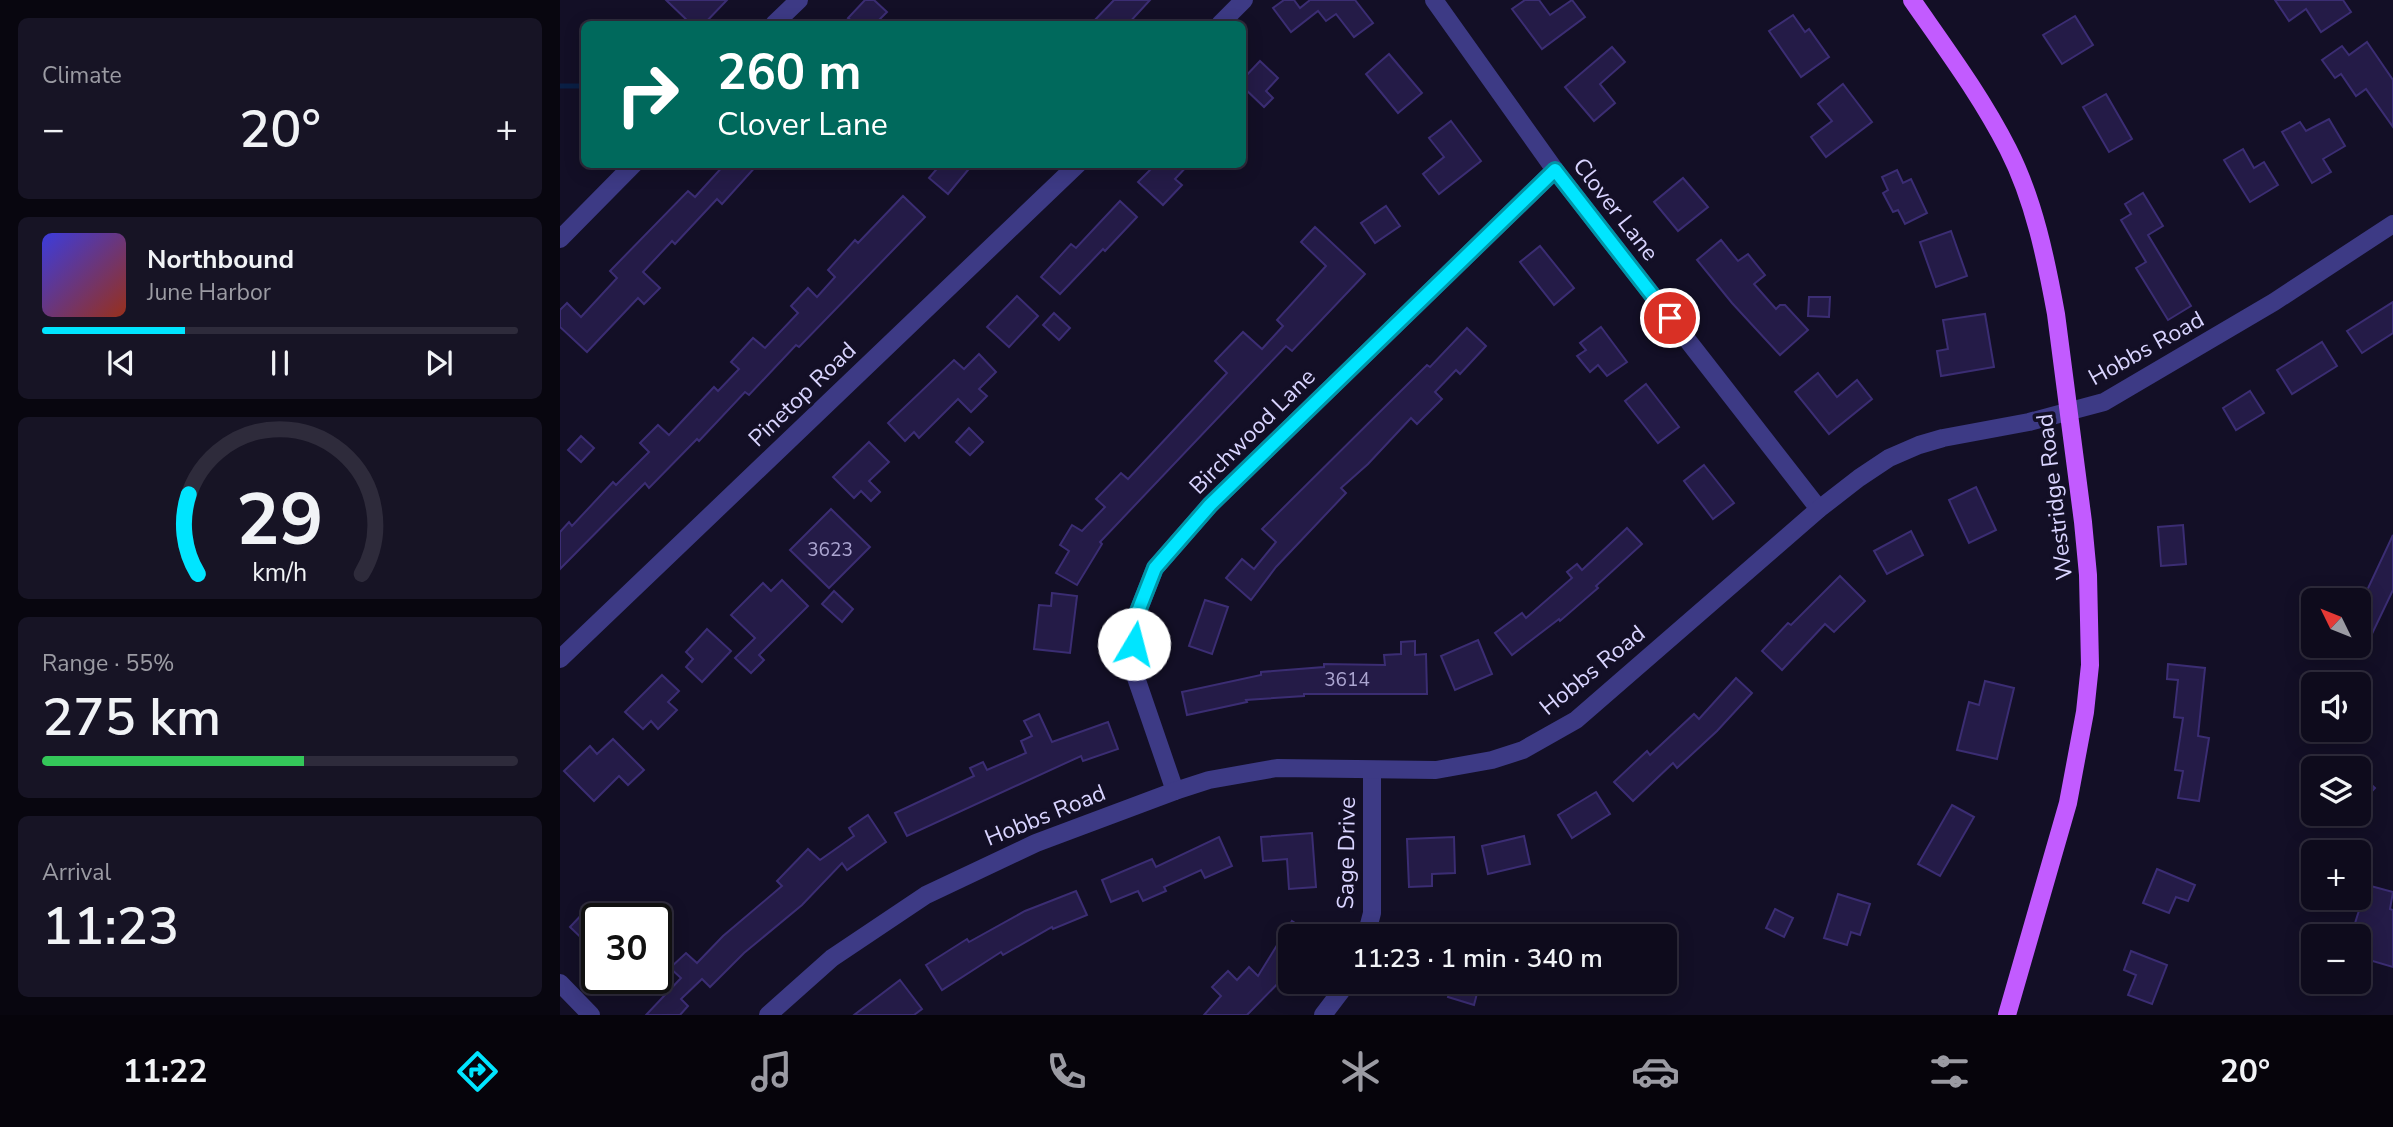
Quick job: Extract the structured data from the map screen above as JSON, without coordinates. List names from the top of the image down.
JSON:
{
  "streets": {
    "main road": ["Westridge Road"],
    "street": [
      "Clover Lane",
      "Hobbs Road",
      "Pinetop Road",
      "Birchwood Lane",
      "Sage Drive"
    ]
  },
  "crossings": [
    ["Clover Lane", "Hobbs Road"],
    ["Clover Lane", "Birchwood Lane"],
    ["Hobbs Road", "Birchwood Lane"],
    ["Hobbs Road", "Westridge Road"],
    ["Hobbs Road", "Sage Drive"]
  ],
  "house_numbers": ["3623", "3614"],
  "north": "top left",
  "page": {
    "tile": [
      "Climate",
      ["Range · 55%", "275 km"],
      ["Arrival", "11:23"]
    ],
    "turn": ["260 m", "Clover Lane"],
    "heat": ["−", "20°", "+"],
    "song": ["Northbound", "June Harbor"],
    "map_buttons": ["+", "−"],
    "limit": "30",
    "trip": "11:23 · 1 min · 340 m",
    "tabs": ["11:22", "20°"],
    "gauge": ["29", "km/h"]
  }
}
